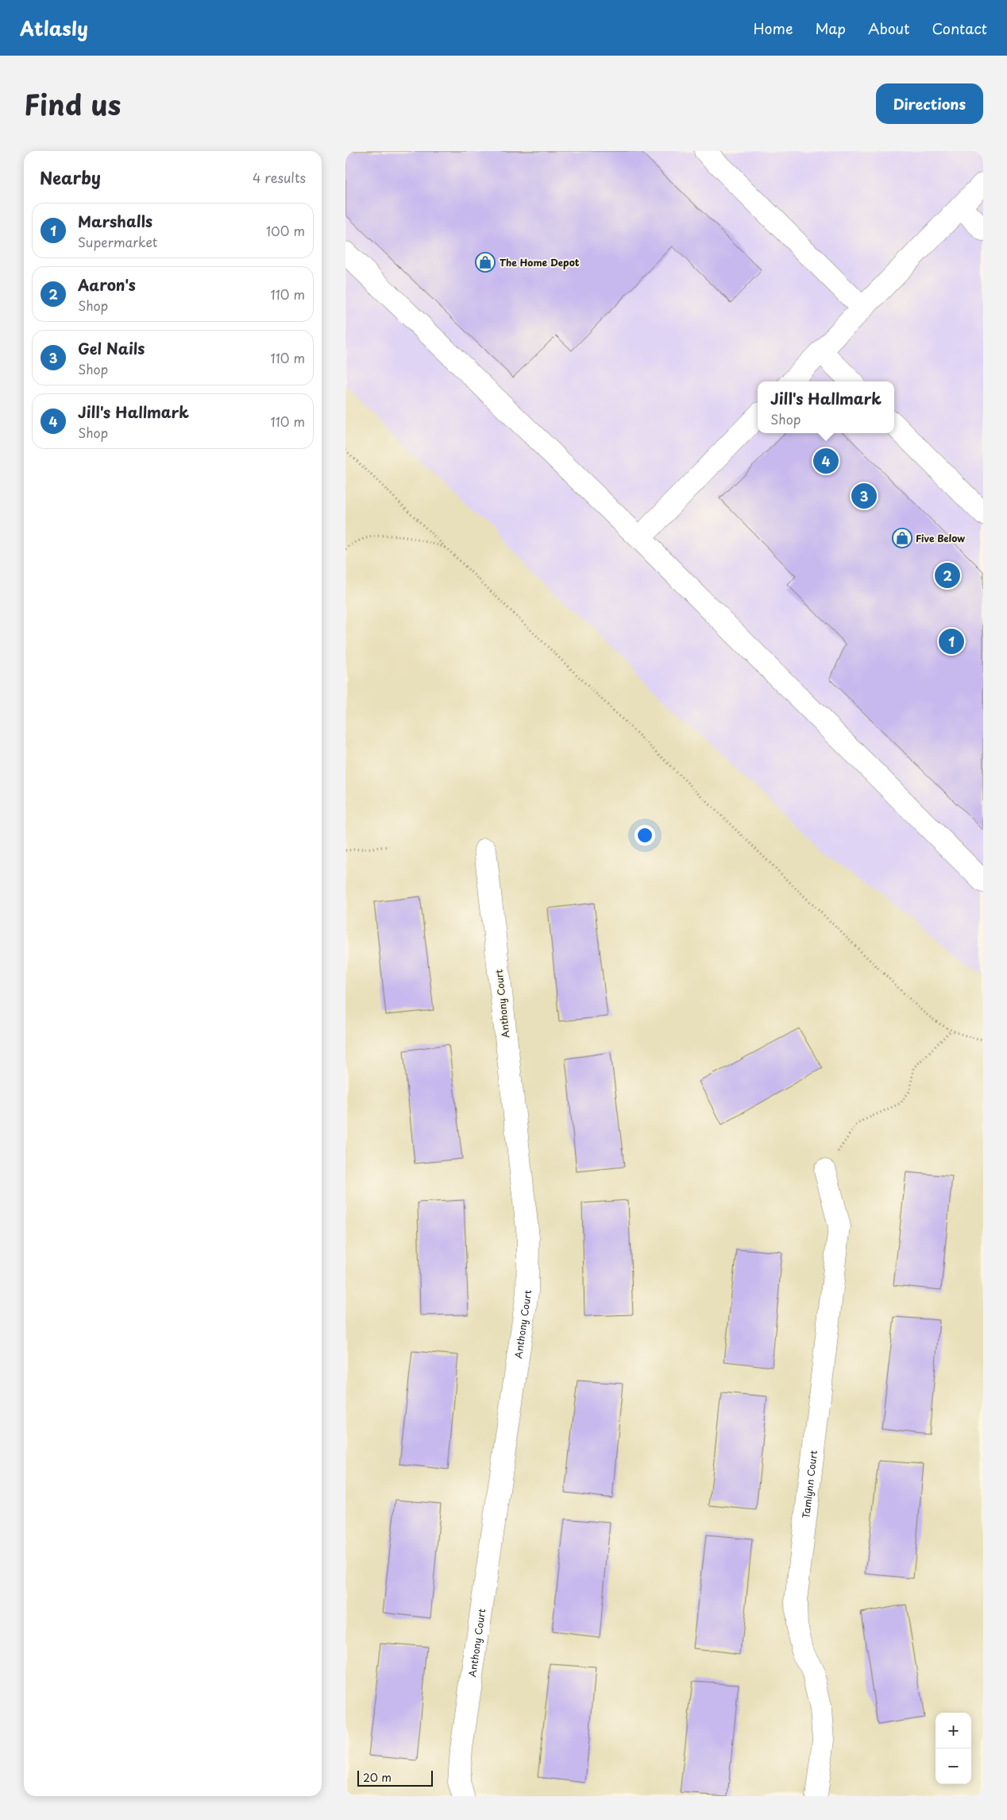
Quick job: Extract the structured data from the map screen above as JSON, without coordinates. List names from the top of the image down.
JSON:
{
  "streets": {
    "street": ["Anthony Court", "Tamlynn Court"]
  },
  "places": {
    "shop": ["The Home Depot", "Five Below"]
  },
  "scale_bar": "20 m",
  "page": {
    "header": "Atlasly",
    "nav": [
      "Home",
      "Map",
      "About",
      "Contact"
    ],
    "title": "Find us",
    "buttons": "Directions",
    "heading": ["Nearby", "4 results"],
    "list": [
      {
        "mark": "1",
        "name": "Marshalls",
        "note": "Supermarket",
        "value": "100 m"
      },
      {
        "mark": "2",
        "name": "Aaron's",
        "note": "Shop",
        "value": "110 m"
      },
      {
        "mark": "3",
        "name": "Gel Nails",
        "note": "Shop",
        "value": "110 m"
      },
      {
        "mark": "4",
        "name": "Jill's Hallmark",
        "note": "Shop",
        "value": "110 m"
      }
    ],
    "popup": ["Jill's Hallmark", "Shop"],
    "pins": [
      "4",
      "3",
      "2",
      "1"
    ],
    "map_buttons": ["+", "−"],
    "scale": "20 m"
  }
}
